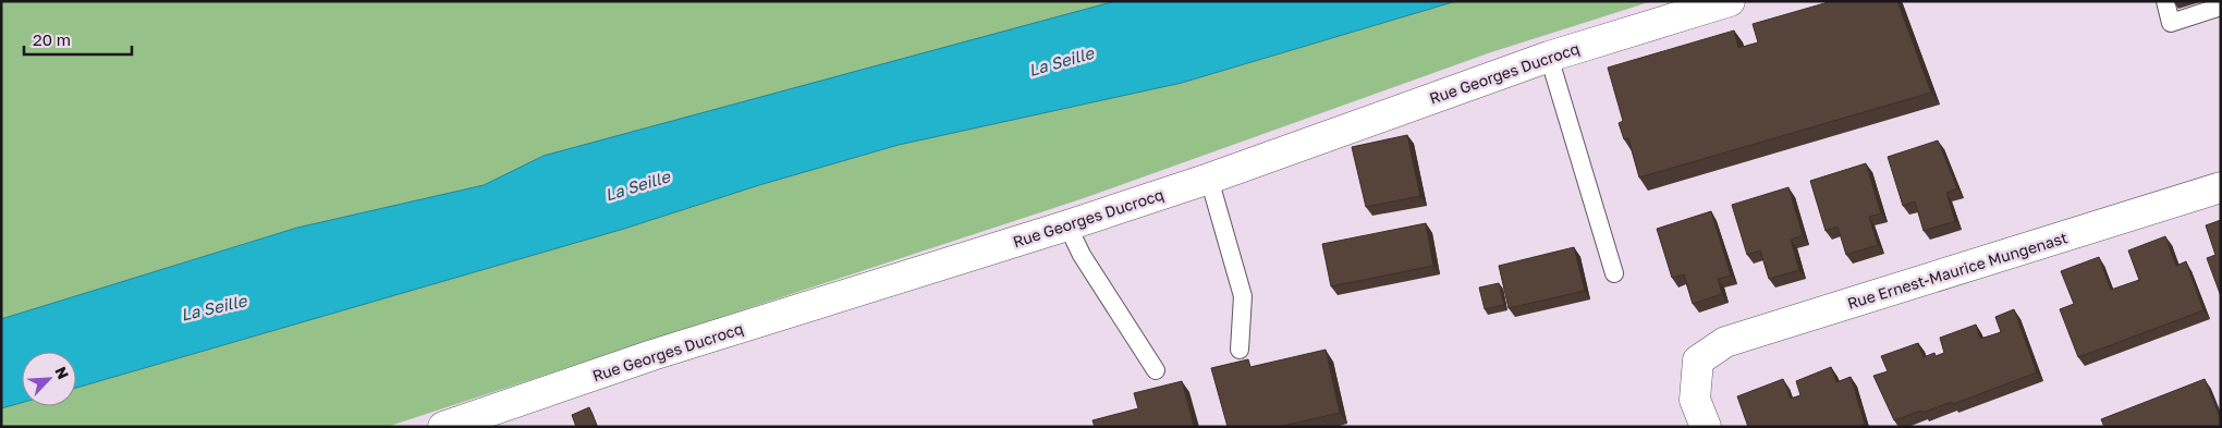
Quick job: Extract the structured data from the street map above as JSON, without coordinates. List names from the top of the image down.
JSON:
{
  "streets": {
    "street": ["Rue Georges Ducrocq", "Rue Ernest-Maurice Mungenast"]
  },
  "water": ["La Seille"],
  "scale_bar": "20 m",
  "north": "top right"
}
